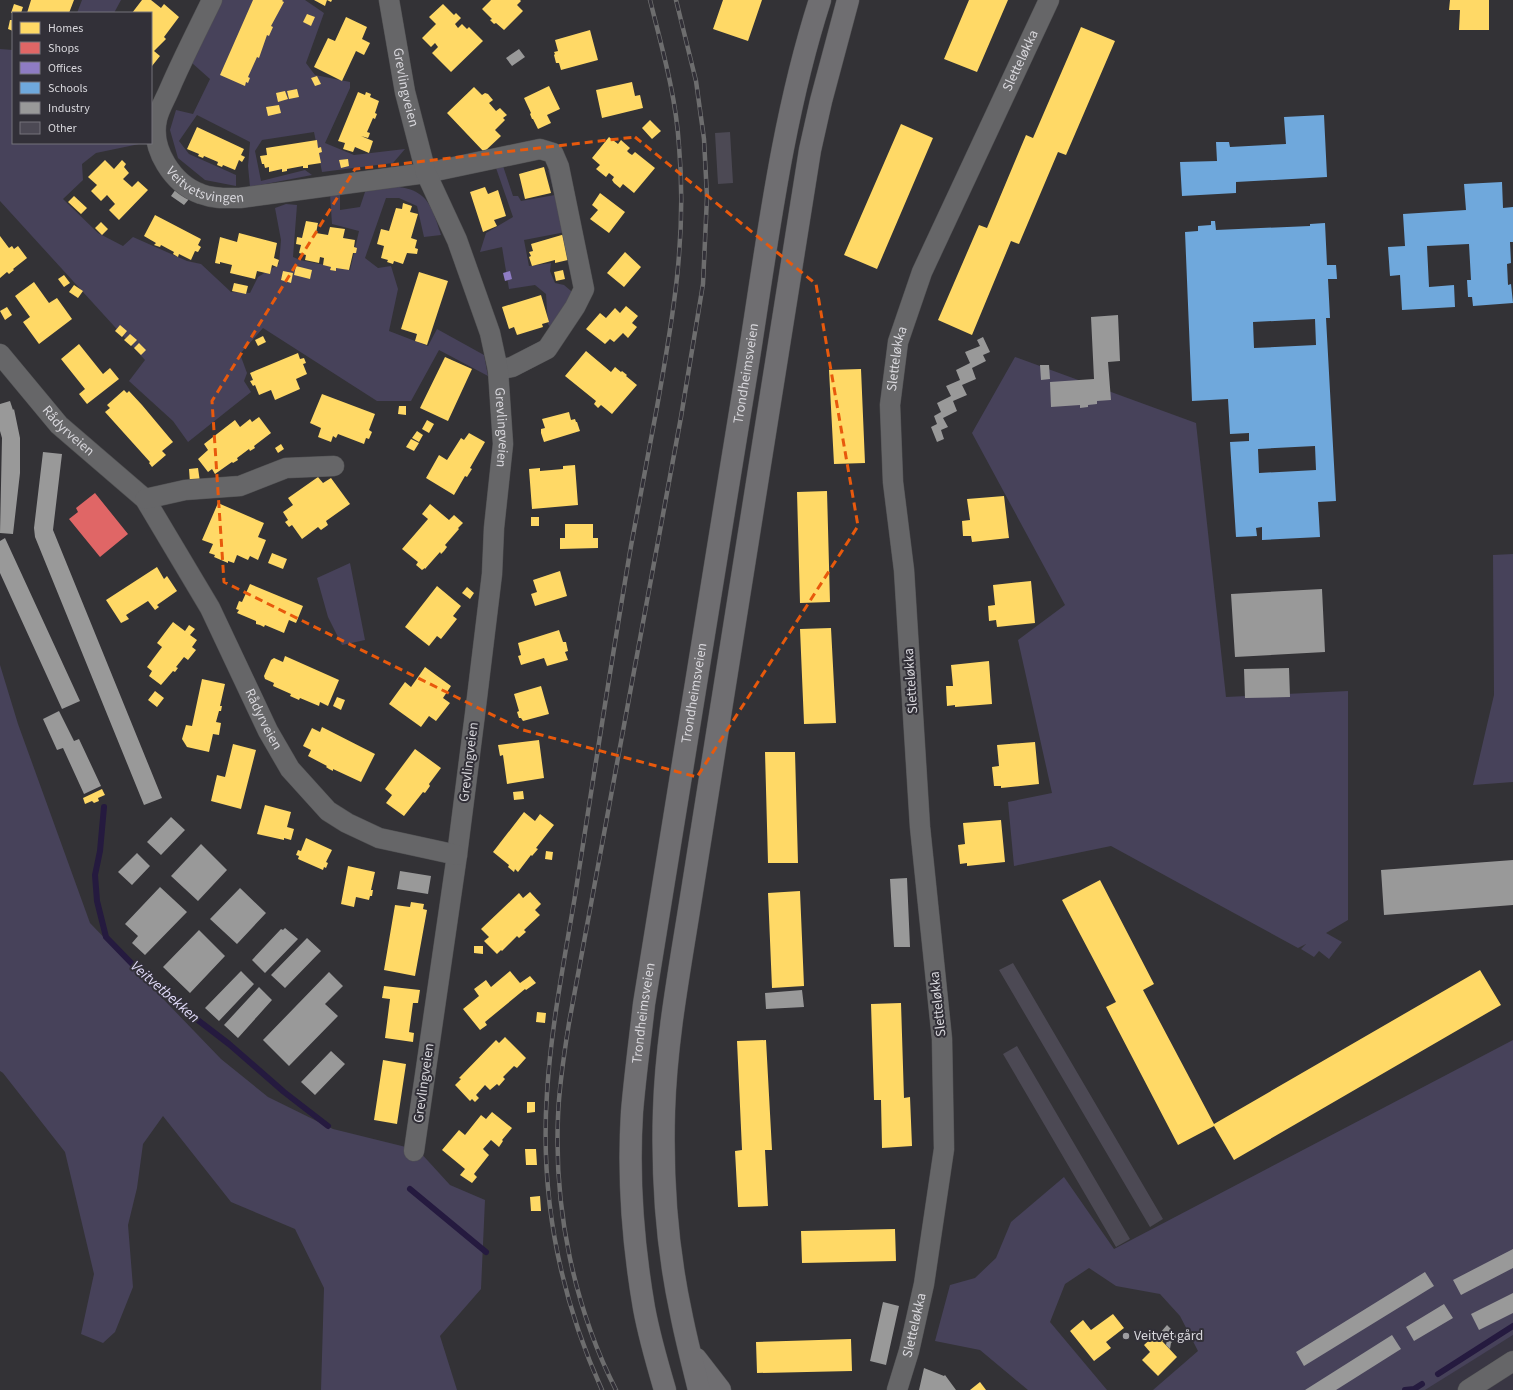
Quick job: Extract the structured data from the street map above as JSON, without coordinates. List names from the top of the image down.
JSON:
{
  "streets": {
    "highway": ["Trondheimsveien"],
    "street": [
      "Sletteløkka",
      "Grevlingveien",
      "Veitvetsvingen",
      "Rådyrveien"
    ]
  },
  "crossings": [
    ["Grevlingveien", "Veitvetsvingen"],
    ["Grevlingveien", "Rådyrveien"]
  ],
  "water": ["Veitvetbekken"],
  "places": ["Veitvet gård"],
  "legend": [
    "Homes",
    "Shops",
    "Offices",
    "Schools",
    "Industry",
    "Other"
  ]
}
